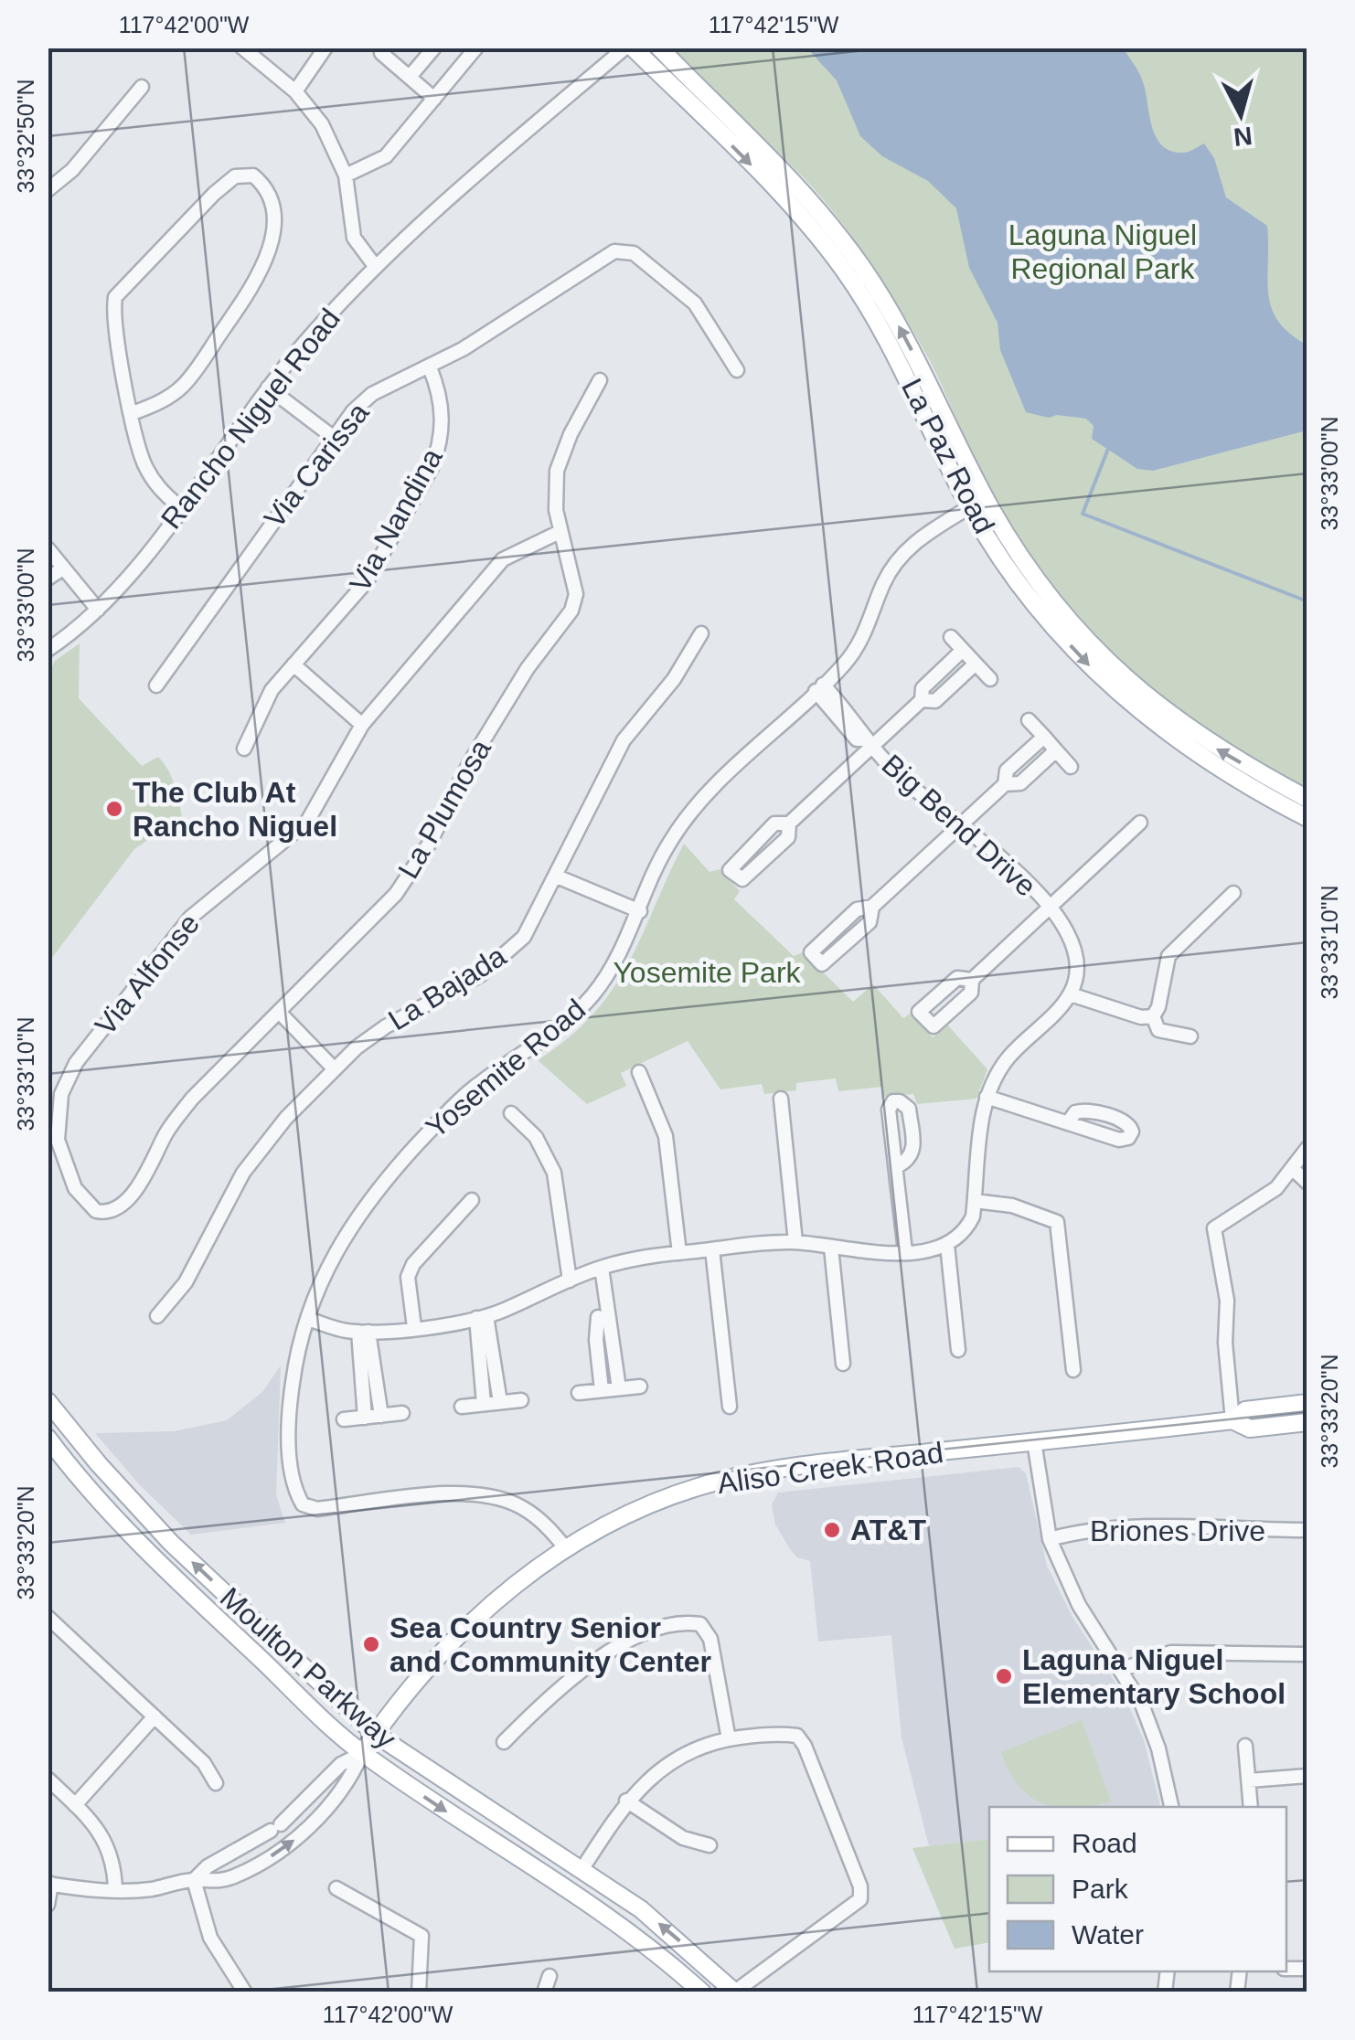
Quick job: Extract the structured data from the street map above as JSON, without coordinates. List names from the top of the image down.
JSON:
{
  "streets": {
    "main road": ["La Paz Road", "Aliso Creek Road", "Moulton Parkway"],
    "street": [
      "Rancho Niguel Road",
      "Via Carissa",
      "Via Nandina",
      "La Plumosa",
      "Big Bend Drive",
      "Via Alfonse",
      "La Bajada",
      "Yosemite Road",
      "Briones Drive"
    ]
  },
  "crossings": [
    ["La Paz Road", "Yosemite Road"],
    ["Via Carissa", "Via Nandina"],
    ["La Plumosa", "Via Alfonse"],
    ["Big Bend Drive", "Yosemite Road"],
    ["Yosemite Road", "Aliso Creek Road"],
    ["Aliso Creek Road", "Moulton Parkway"]
  ],
  "parks": ["Laguna Niguel Regional Park", "Yosemite Park"],
  "places": [
    "The Club At Rancho Niguel",
    "AT&T",
    "Sea Country Senior and Community Center",
    "Laguna Niguel Elementary School"
  ],
  "legend": ["Road", "Park", "Water"],
  "north": "bottom",
  "coordinates": [
    "117°42'00\"W",
    "117°42'15\"W",
    "33°32'50\"N",
    "33°33'00\"N",
    "33°33'10\"N",
    "33°33'20\"N"
  ]
}
